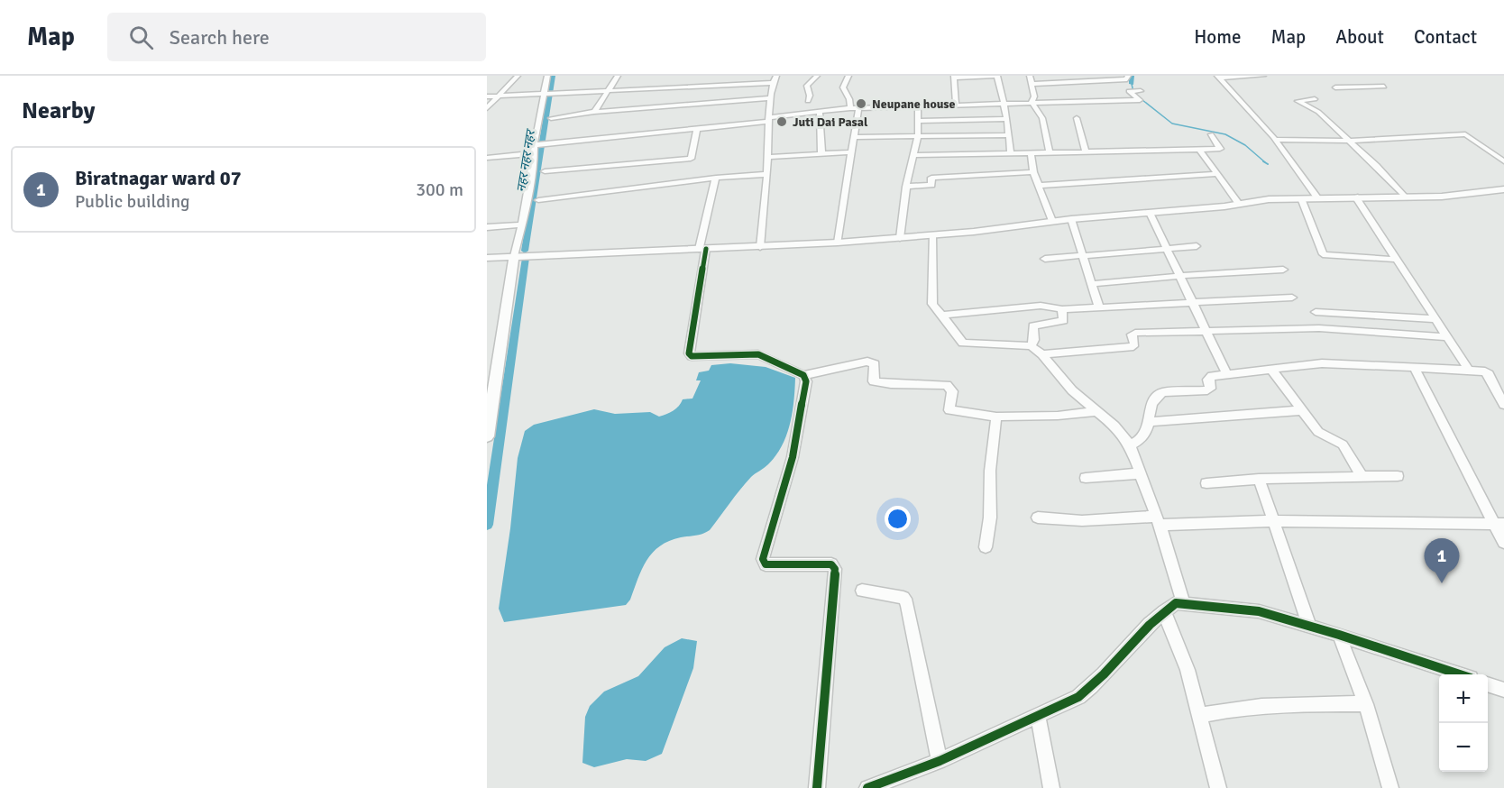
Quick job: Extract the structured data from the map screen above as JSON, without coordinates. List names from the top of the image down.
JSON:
{
  "water": ["नहर नहर नहर"],
  "places": ["Neupane house", "Juti Dai Pasal"],
  "page": {
    "header": "Map",
    "search": "Search here",
    "nav": [
      "Home",
      "Map",
      "About",
      "Contact"
    ],
    "heading": "Nearby",
    "list": [
      {
        "mark": "1",
        "name": "Biratnagar ward 07",
        "note": "Public building",
        "value": "300 m"
      }
    ],
    "pins": "1",
    "map_buttons": ["+", "−"]
  }
}
